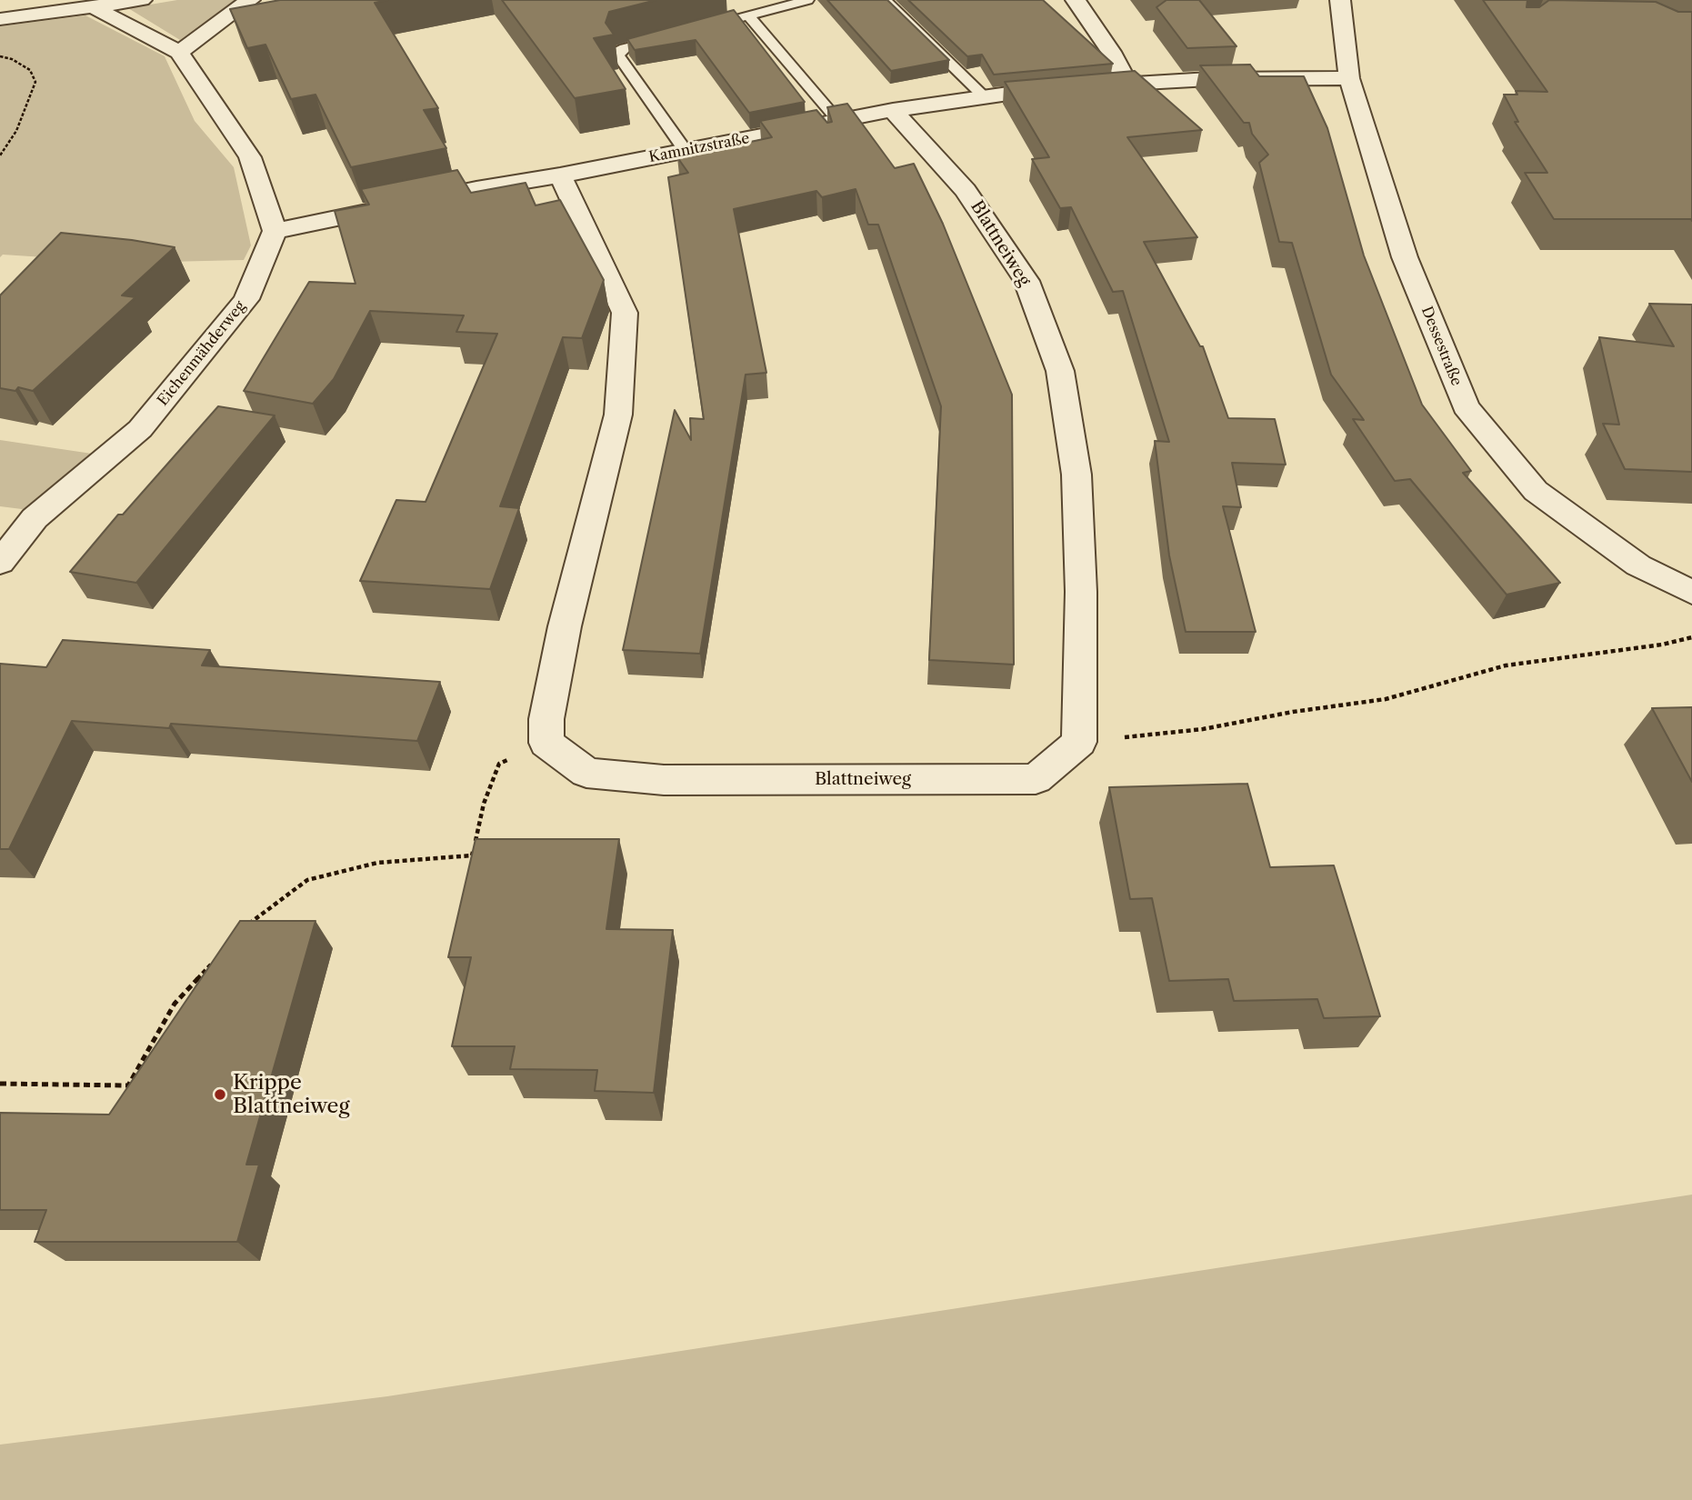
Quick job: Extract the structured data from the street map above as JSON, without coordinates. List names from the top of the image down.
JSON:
{
  "streets": {
    "street": [
      "Kamnitzstraße",
      "Blattneiweg",
      "Dessestraße",
      "Eichenmähderweg"
    ]
  },
  "crossings": [
    ["Kamnitzstraße", "Blattneiweg"],
    ["Kamnitzstraße", "Dessestraße"],
    ["Kamnitzstraße", "Eichenmähderweg"]
  ],
  "places": ["Krippe Blattneiweg"]
}
